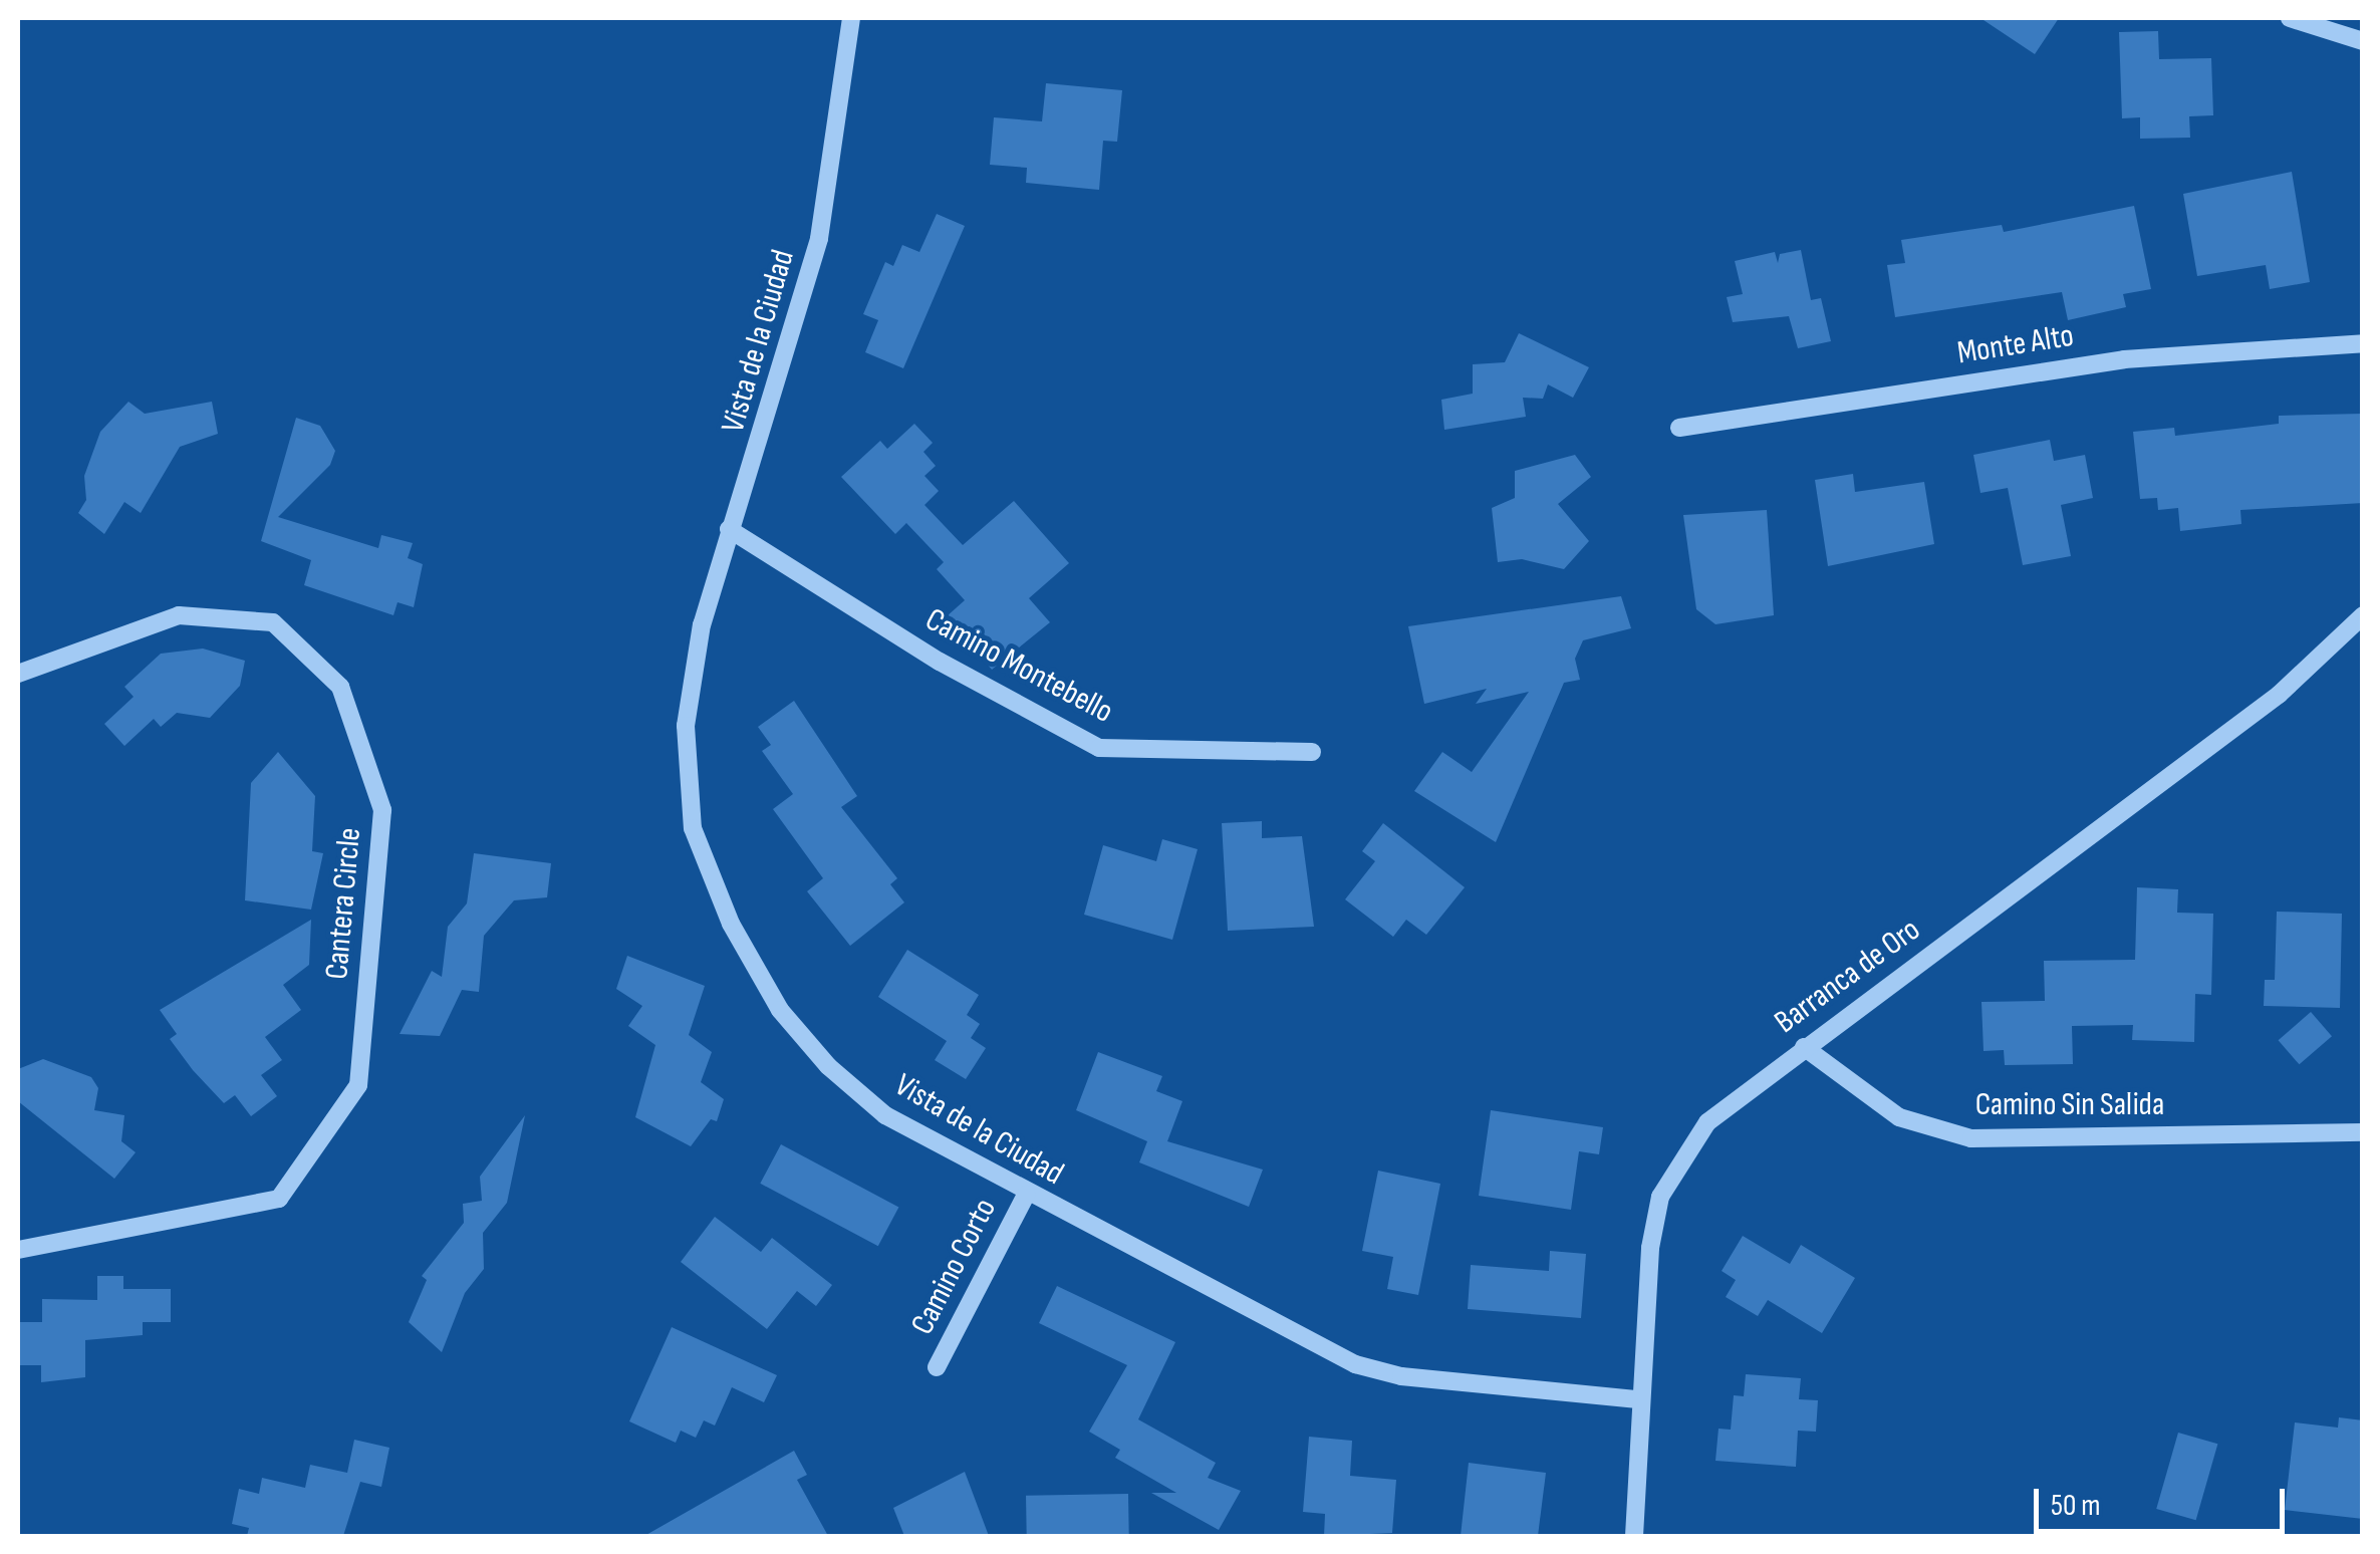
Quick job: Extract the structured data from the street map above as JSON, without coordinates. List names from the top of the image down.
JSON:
{
  "streets": {
    "street": [
      "Vista de la Ciudad",
      "Monte Alto",
      "Camino Montebello",
      "Cantera Circle",
      "Barranca de Oro",
      "Camino Sin Salida",
      "Camino Corto"
    ]
  },
  "crossings": [
    ["Vista de la Ciudad", "Camino Montebello"],
    ["Vista de la Ciudad", "Barranca de Oro"],
    ["Vista de la Ciudad", "Camino Corto"],
    ["Barranca de Oro", "Camino Sin Salida"]
  ],
  "scale_bar": "50 m"
}
